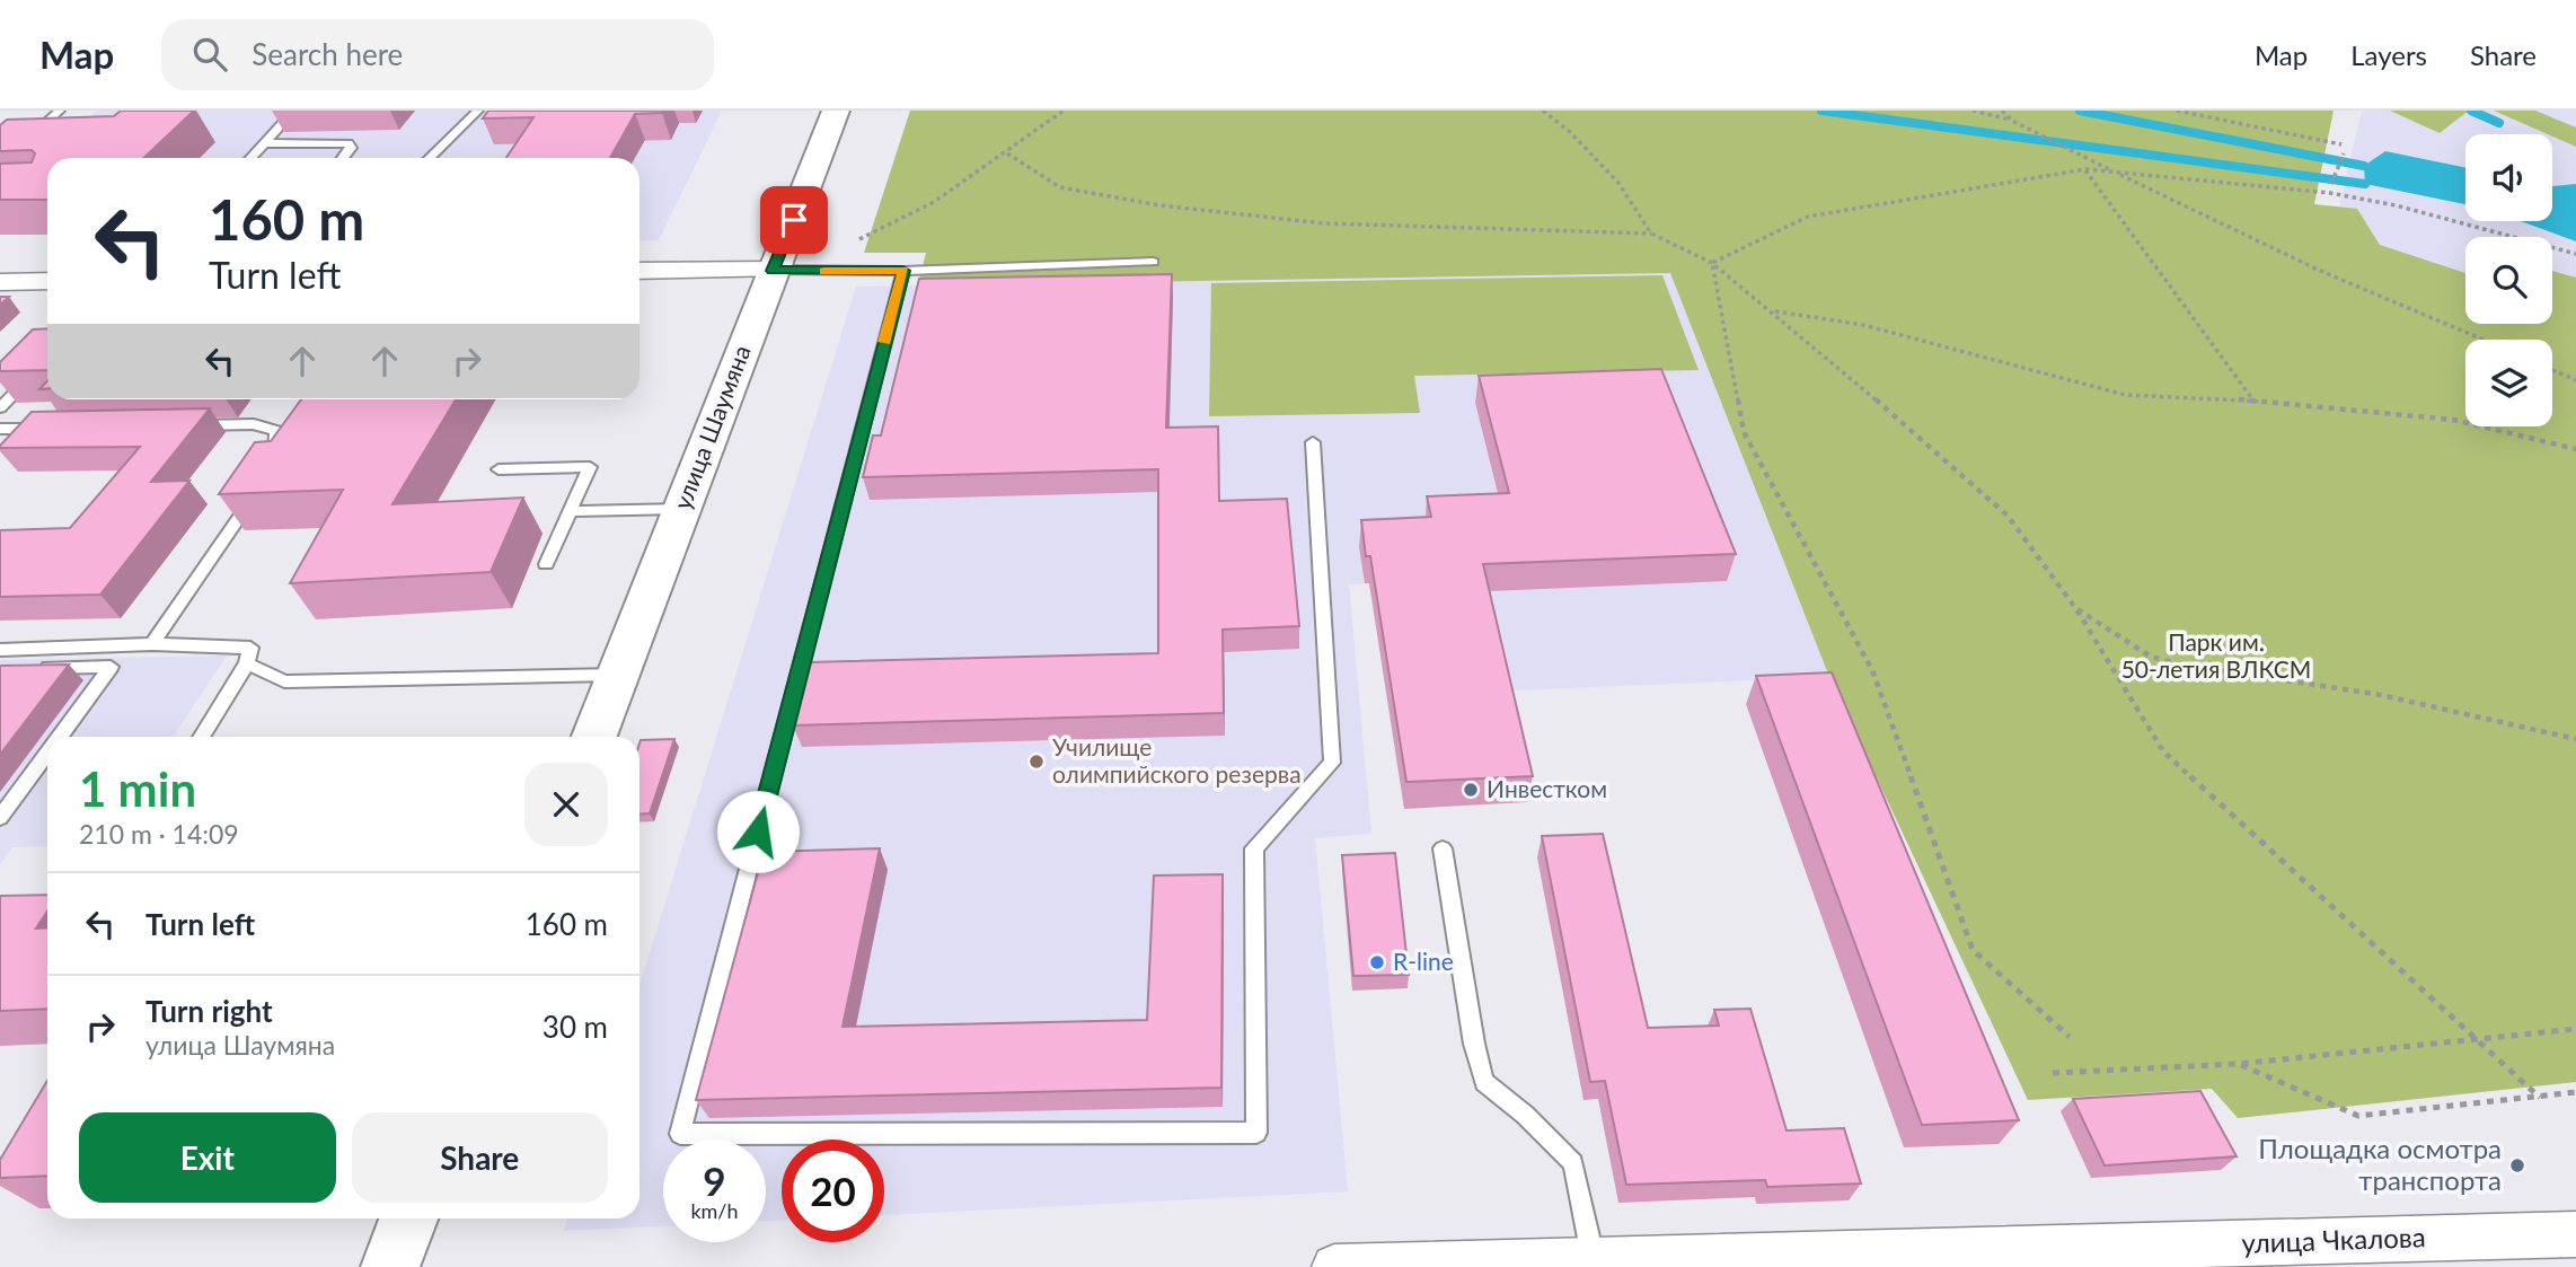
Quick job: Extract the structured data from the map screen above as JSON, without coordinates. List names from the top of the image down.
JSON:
{
  "streets": {
    "street": ["улица Шаумяна", "улица Чкалова"]
  },
  "parks": ["Парк им. 50-летия ВЛКСМ"],
  "places": [
    "Училище олимпийского резерва",
    "Инвестком",
    "R-line",
    "Площадка осмотра транспорта"
  ],
  "page": {
    "header": "Map",
    "search": "Search here",
    "nav": ["Map", "Layers", "Share"],
    "turn": ["160 m", "Turn left"],
    "heading": ["1 min", "210 m · 14:09"],
    "list": [
      {
        "name": "Turn left",
        "value": "160 m"
      },
      {
        "name": "Turn right",
        "note": "улица Шаумяна",
        "value": "30 m"
      }
    ],
    "buttons": ["Exit", "Share"],
    "speed": "9 km/h",
    "limit": "20"
  }
}
